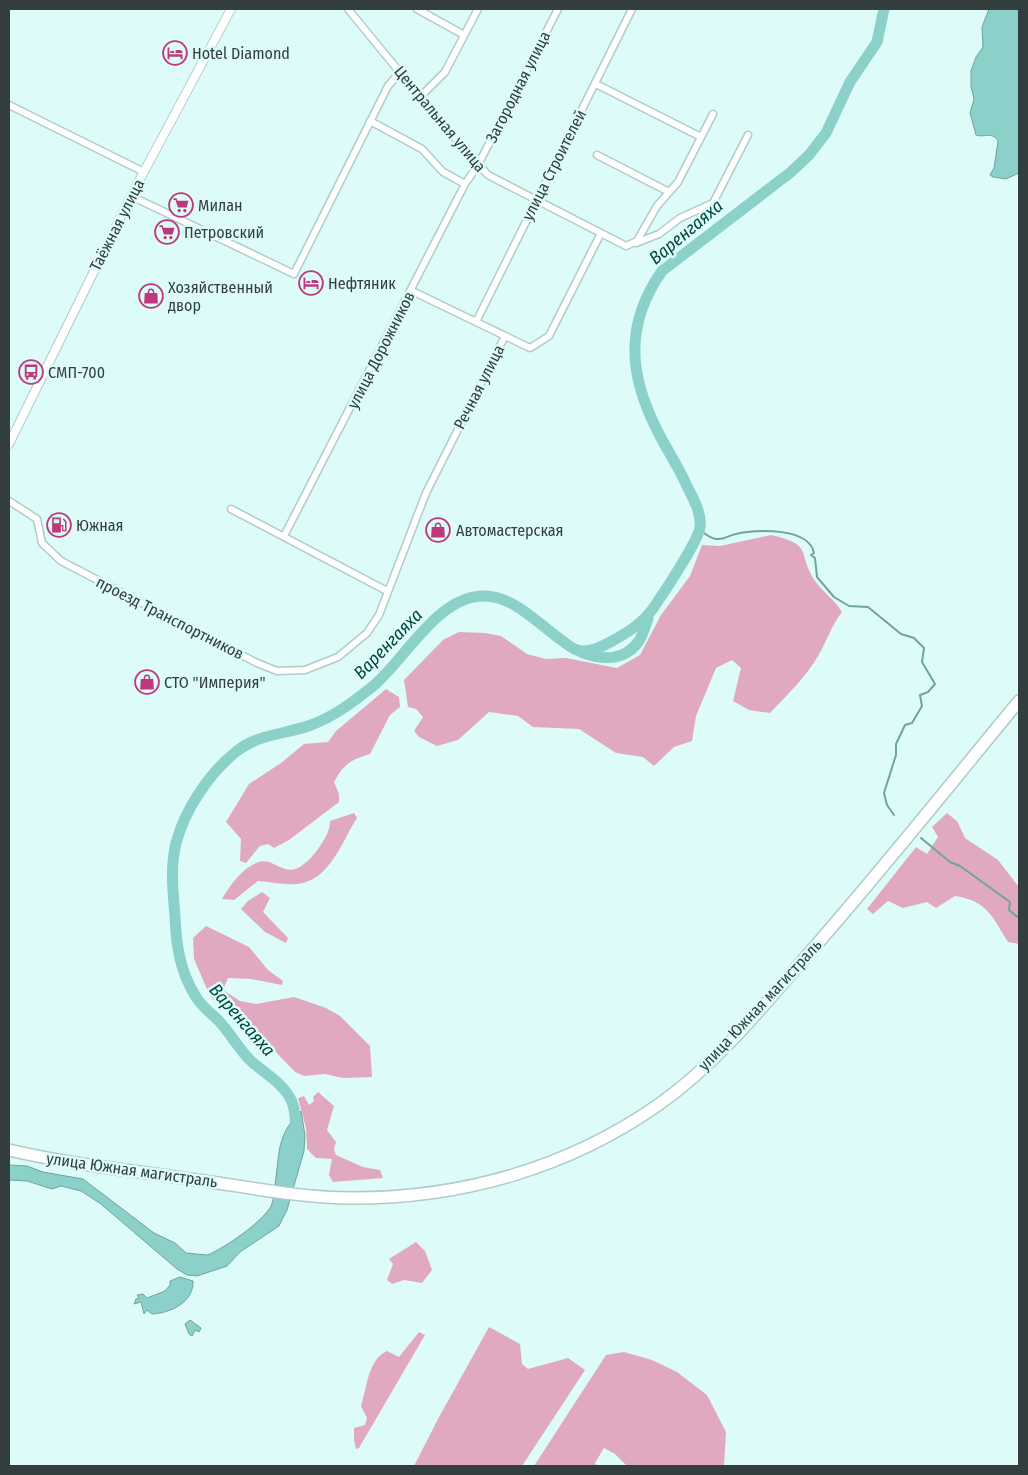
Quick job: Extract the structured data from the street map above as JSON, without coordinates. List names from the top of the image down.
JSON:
{
  "streets": {
    "highway": ["улица Южная магистраль"],
    "street": [
      "Загородная улица",
      "Центральная улица",
      "улица Строителей",
      "Таёжная улица",
      "улица Дорожников",
      "Речная улица",
      "проезд Транспортников"
    ]
  },
  "crossings": [
    ["Загородная улица", "Центральная улица"],
    ["Загородная улица", "улица Дорожников"],
    ["Центральная улица", "улица Строителей"],
    ["Центральная улица", "улица Дорожников"],
    ["Центральная улица", "Речная улица"],
    ["Речная улица", "проезд Транспортников"]
  ],
  "water": ["Варенгаяха"],
  "places": {
    "hotel": ["Hotel Diamond", "Нефтяник"],
    "supermarket": ["Милан", "Петровский"],
    "shop": ["Хозяйственный двор", "Автомастерская", "СТО \"Империя\""],
    "bus stop": ["СМП-700"],
    "fuel station": ["Южная"]
  }
}
